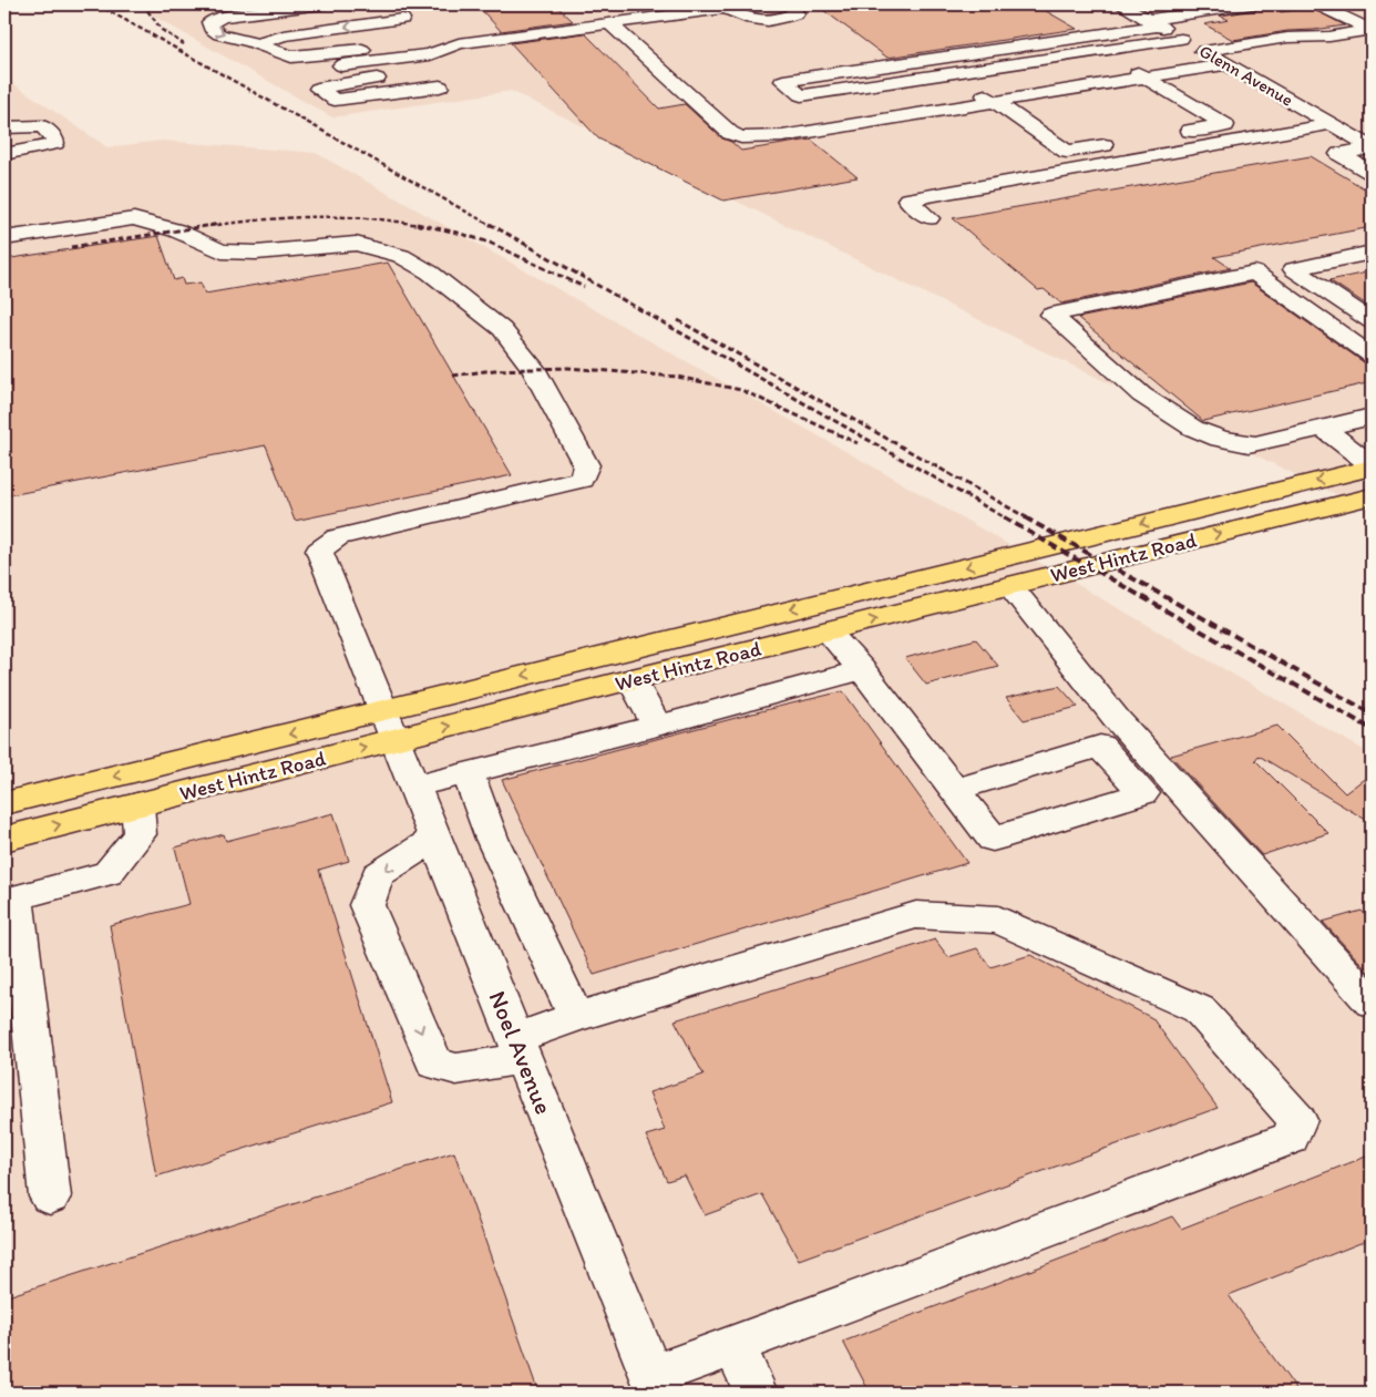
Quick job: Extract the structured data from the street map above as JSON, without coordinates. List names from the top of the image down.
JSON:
{
  "streets": {
    "main road": ["West Hintz Road"],
    "street": ["Glenn Avenue", "Noel Avenue"]
  },
  "crossings": [
    ["West Hintz Road", "Noel Avenue"]
  ]
}
